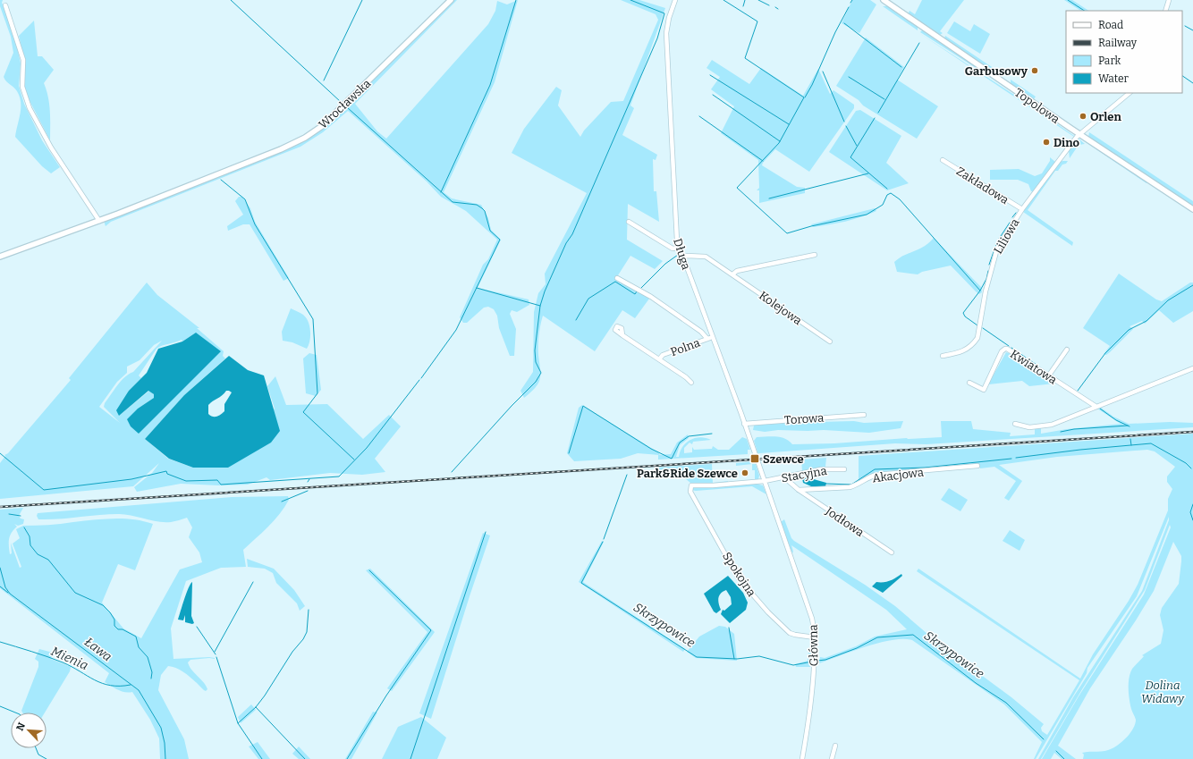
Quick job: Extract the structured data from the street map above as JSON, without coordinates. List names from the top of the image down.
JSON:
{
  "streets": {
    "main road": ["Wrocławska", "Topolowa"],
    "street": [
      "Zakładowa",
      "Liliowa",
      "Długa",
      "Kolejowa",
      "Polna",
      "Kwiatowa",
      "Torowa",
      "Stacyjna",
      "Akacjowa",
      "Jodłowa",
      "Spokojna",
      "Główna"
    ]
  },
  "crossings": [
    ["Topolowa", "Liliowa"],
    ["Zakładowa", "Liliowa"],
    ["Długa", "Kolejowa"],
    ["Długa", "Polna"],
    ["Długa", "Torowa"],
    ["Długa", "Stacyjna"],
    ["Długa", "Główna"],
    ["Stacyjna", "Jodłowa"],
    ["Stacyjna", "Spokojna"],
    ["Akacjowa", "Jodłowa"],
    ["Spokojna", "Główna"]
  ],
  "water": ["Skrzypowice", "Ława", "Mienia"],
  "parks": ["Dolina Widawy"],
  "places": {
    "other": [
      "Garbusowy",
      "Orlen",
      "Dino",
      "Park&Ride Szewce"
    ],
    "transit": ["Szewce"]
  },
  "legend": [
    "Road",
    "Railway",
    "Park",
    "Water"
  ],
  "north": "top left"
}
